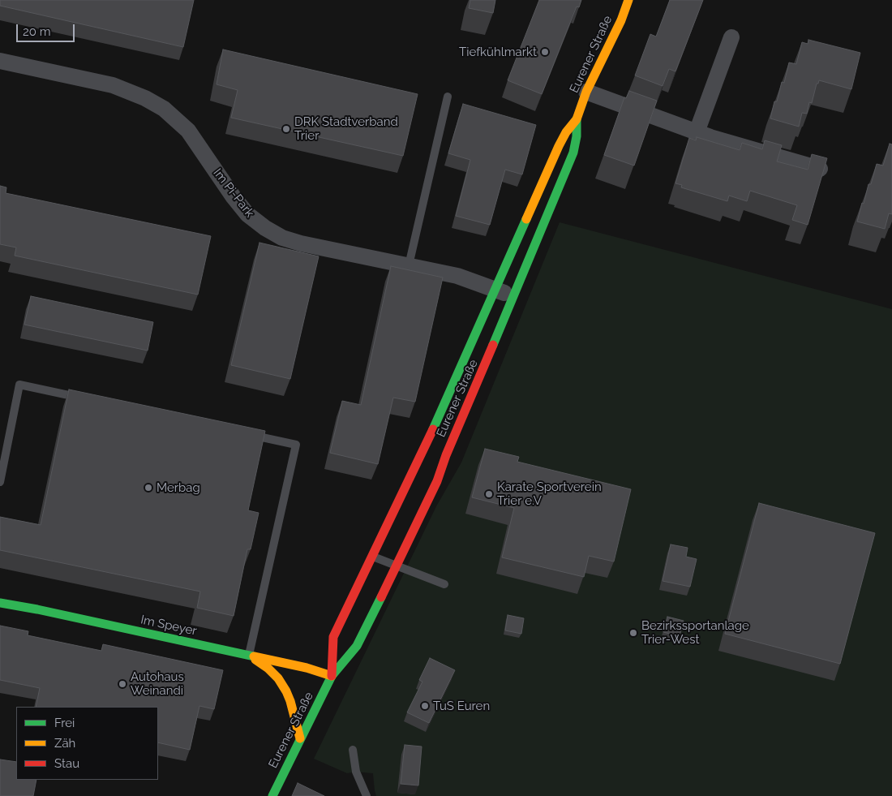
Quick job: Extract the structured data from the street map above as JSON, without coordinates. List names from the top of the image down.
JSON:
{
  "streets": {
    "street": ["Eurener Straße", "Im Pi-Park", "Im Speyer"]
  },
  "crossings": [
    ["Eurener Straße", "Im Pi-Park"],
    ["Eurener Straße", "Im Speyer"]
  ],
  "places": [
    "Tiefkühlmarkt",
    "DRK Stadtverband Trier",
    "Merbag",
    "Karate Sportverein Trier e.V",
    "Bezirkssportanlage Trier-West",
    "Autohaus Weinandi",
    "TuS Euren"
  ],
  "legend": ["Frei", "Zäh", "Stau"],
  "scale_bar": "20 m"
}
